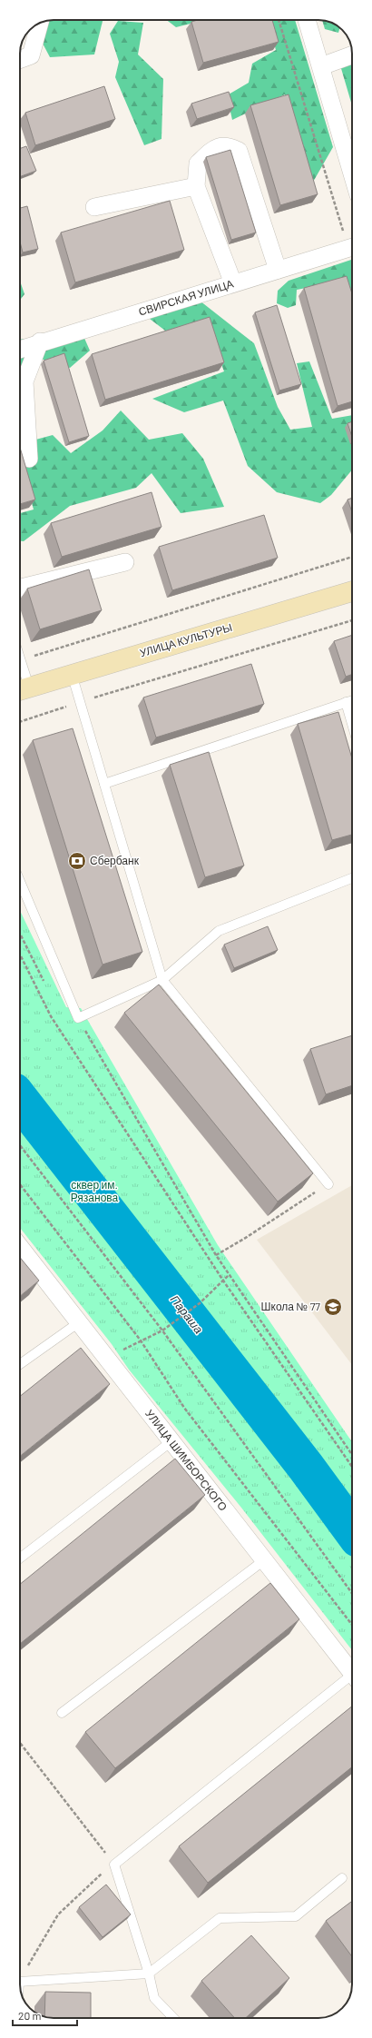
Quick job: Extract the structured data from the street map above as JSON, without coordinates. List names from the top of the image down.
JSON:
{
  "streets": {
    "main road": ["УЛИЦА КУЛЬТУРЫ"],
    "street": ["СВИРСКАЯ УЛИЦА", "УЛИЦА ШИМБОРСКОГО"]
  },
  "water": ["Параша"],
  "parks": ["сквер им. Рязанова"],
  "places": {
    "bank": ["Сбербанк"],
    "school or university": ["Школа № 77"]
  },
  "scale_bar": "20 m"
}
